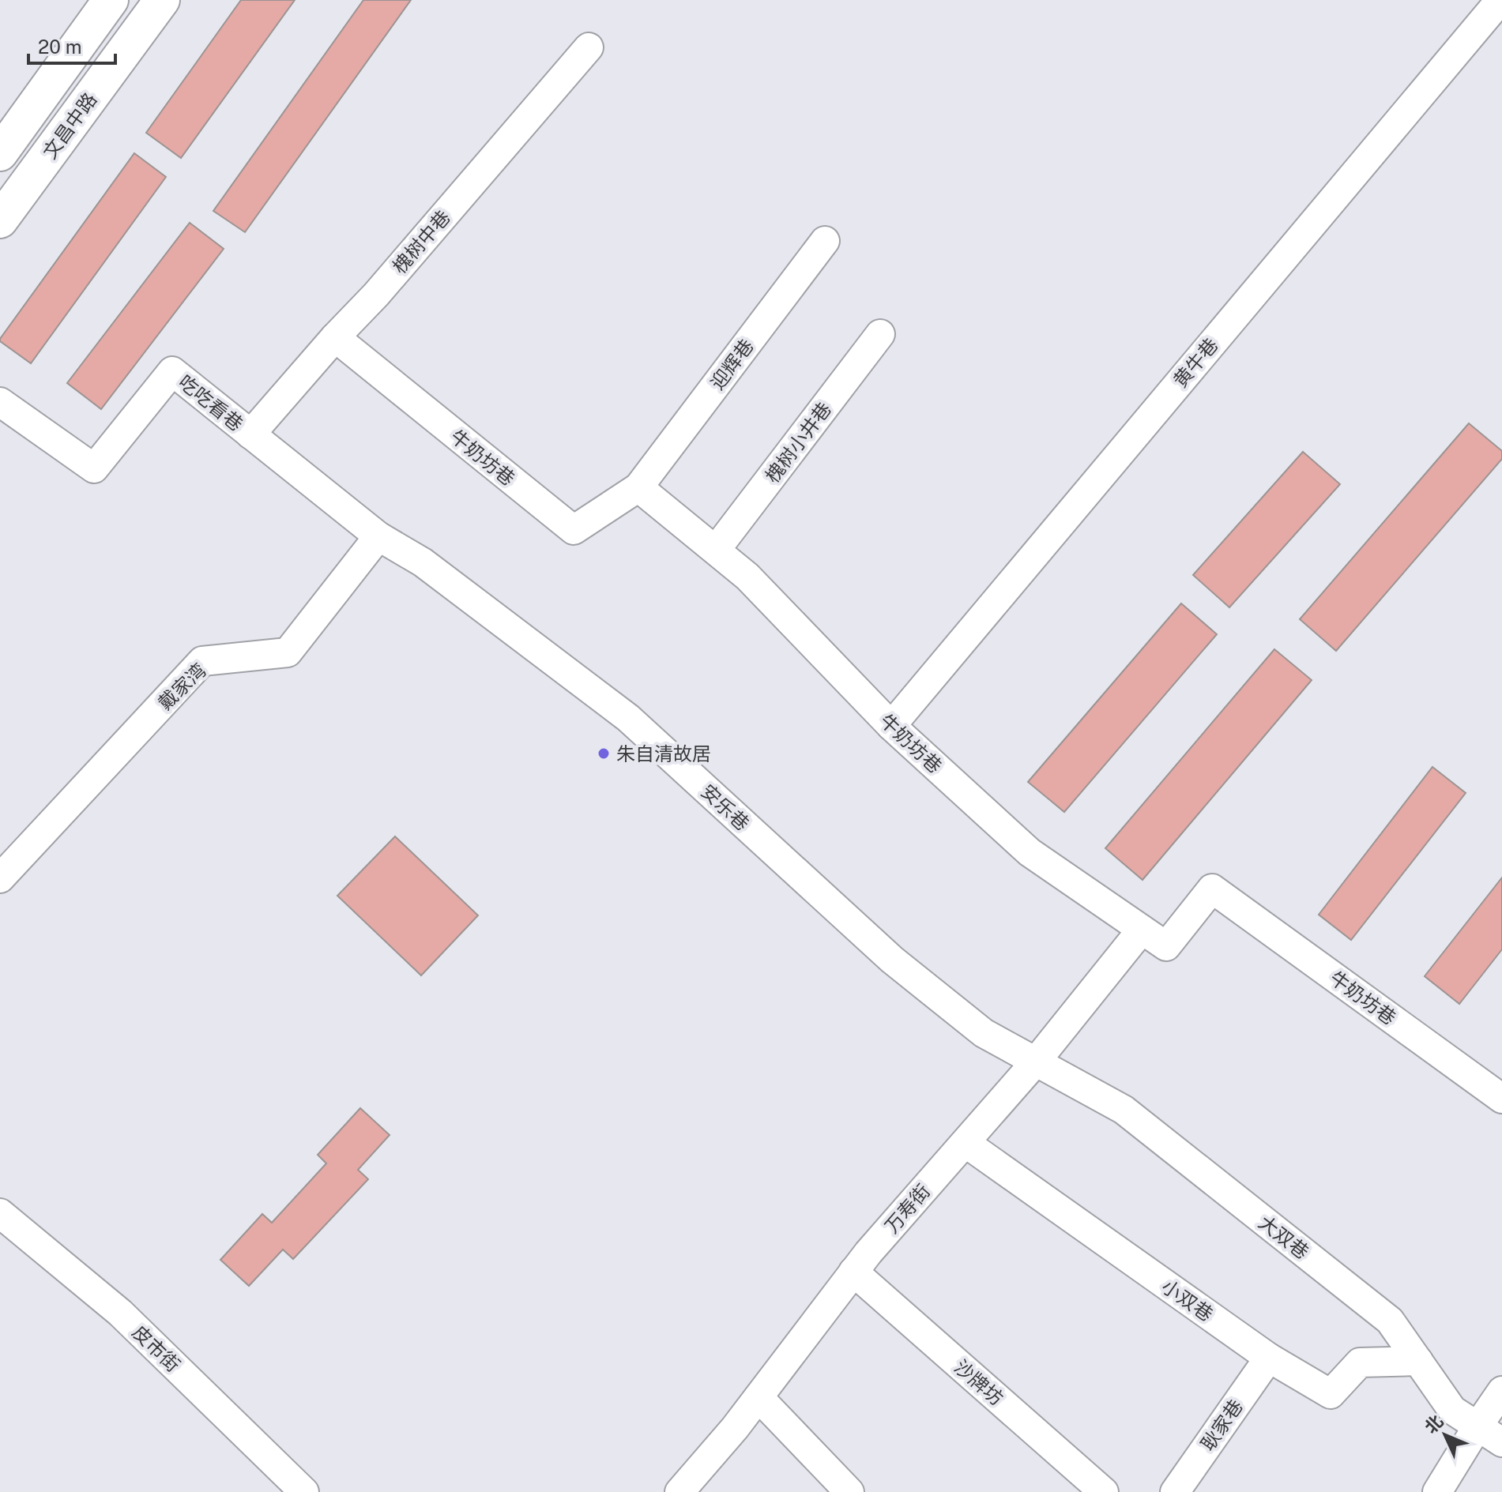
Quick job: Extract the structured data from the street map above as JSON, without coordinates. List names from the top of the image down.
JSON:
{
  "streets": {
    "main road": ["文昌中路"],
    "street": [
      "槐树中巷",
      "黄牛巷",
      "迎辉巷",
      "吃吃看巷",
      "槐树小井巷",
      "牛奶坊巷",
      "戴家湾",
      "安乐巷",
      "万寿街",
      "大双巷",
      "小双巷",
      "皮市街",
      "沙牌坊",
      "耿家巷"
    ]
  },
  "crossings": [
    ["槐树中巷", "吃吃看巷"],
    ["槐树中巷", "牛奶坊巷"],
    ["黄牛巷", "牛奶坊巷"],
    ["迎辉巷", "牛奶坊巷"],
    ["吃吃看巷", "戴家湾"],
    ["吃吃看巷", "安乐巷"],
    ["槐树小井巷", "牛奶坊巷"],
    ["牛奶坊巷", "万寿街"],
    ["戴家湾", "安乐巷"],
    ["安乐巷", "万寿街"],
    ["安乐巷", "大双巷"],
    ["万寿街", "大双巷"],
    ["万寿街", "小双巷"],
    ["万寿街", "沙牌坊"],
    ["大双巷", "小双巷"],
    ["小双巷", "耿家巷"]
  ],
  "places": ["朱自清故居"],
  "scale_bar": "20 m",
  "north": "top left"
}
